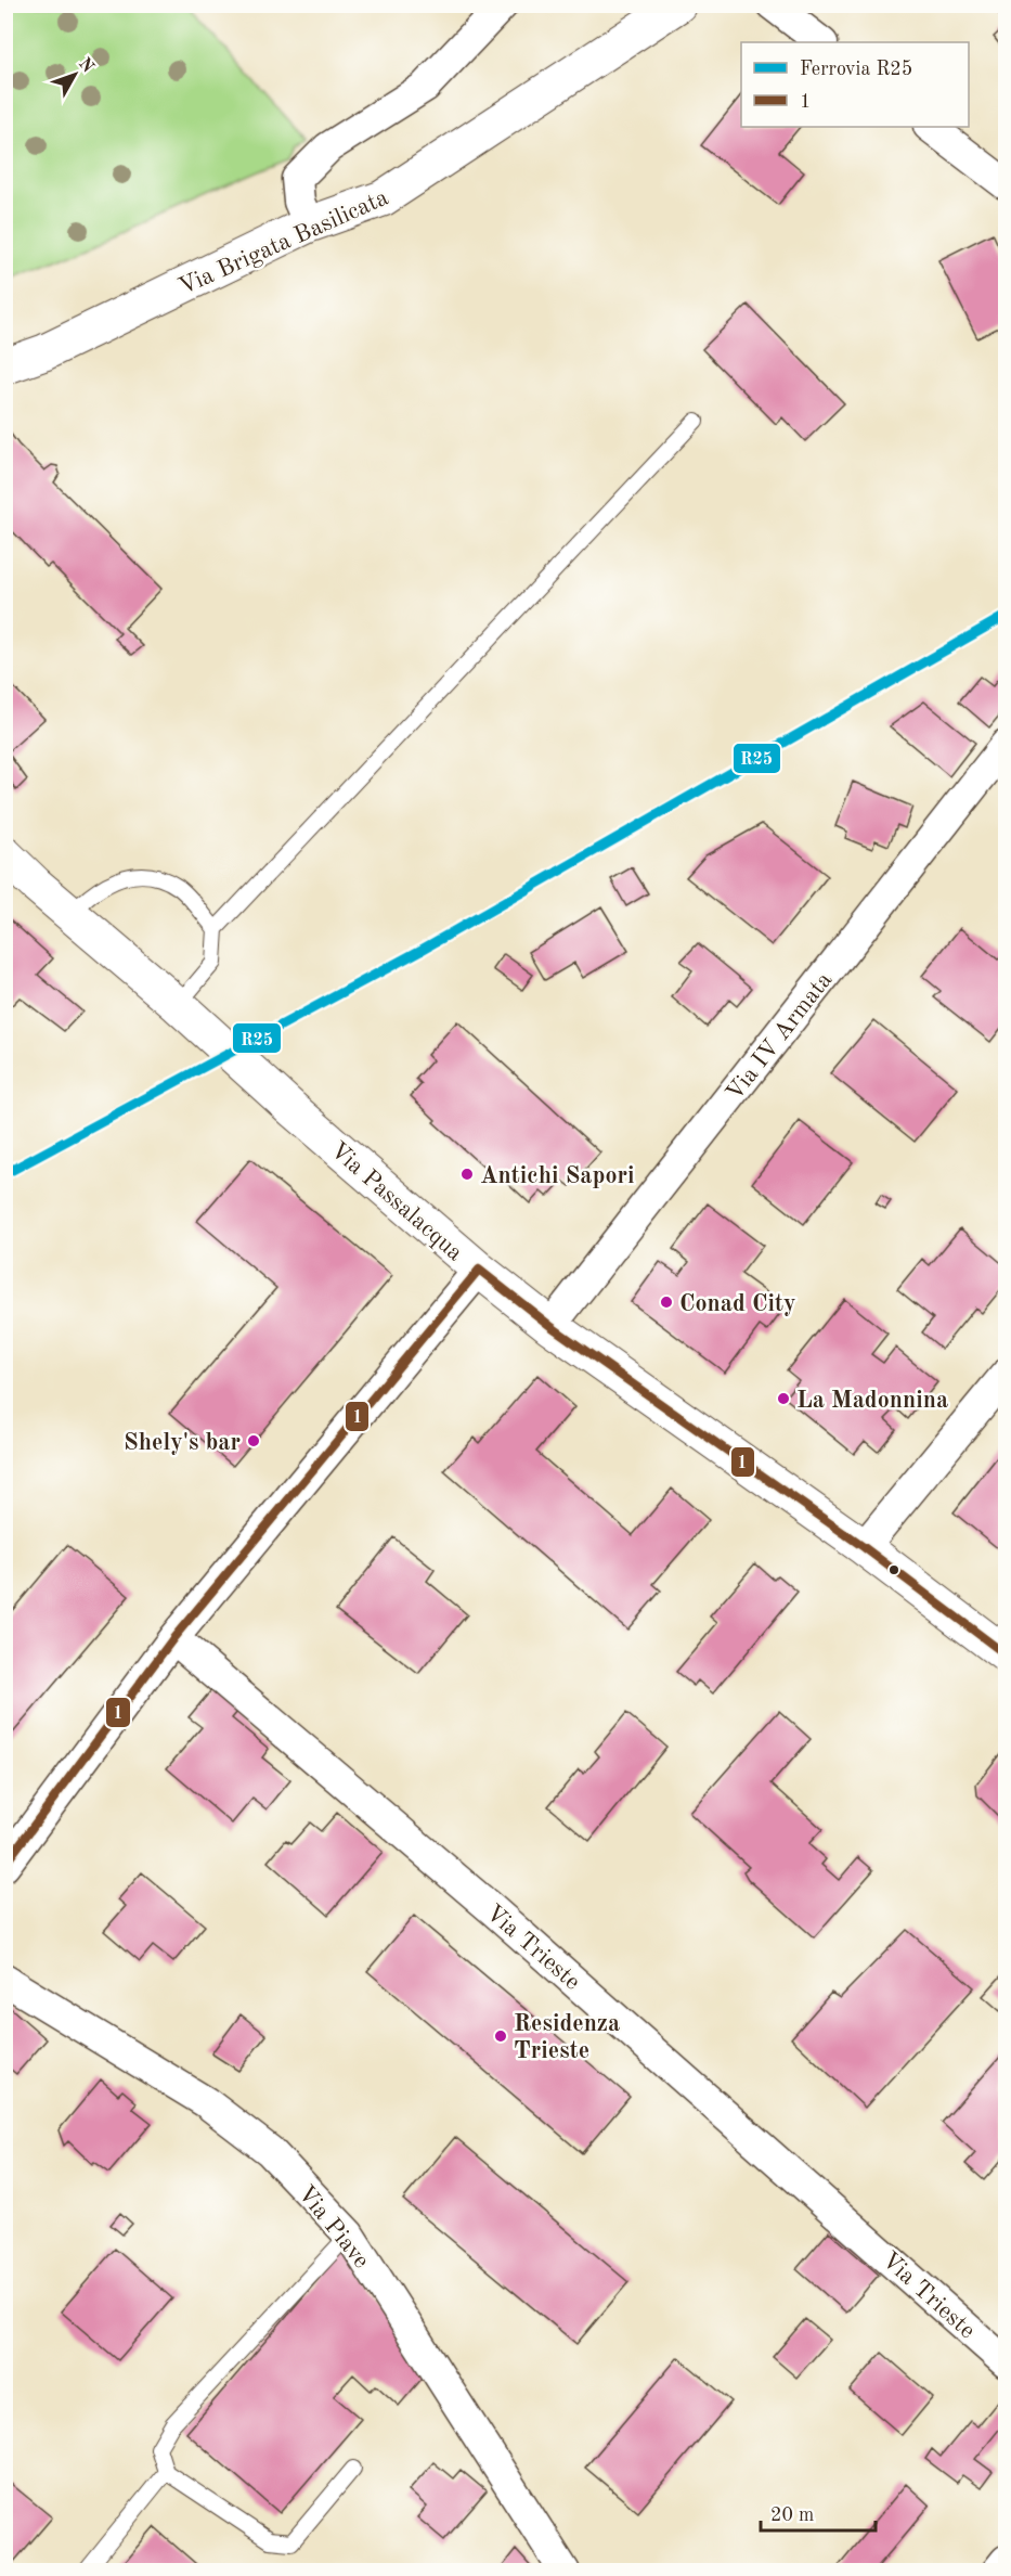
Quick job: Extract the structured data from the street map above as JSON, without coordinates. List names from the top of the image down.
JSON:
{
  "streets": {
    "street": [
      "Via Brigata Basilicata",
      "Via IV Armata",
      "Via Passalacqua",
      "Via Trieste",
      "Via Piave"
    ]
  },
  "crossings": [
    ["Via IV Armata", "Via Passalacqua"]
  ],
  "places": [
    "Antichi Sapori",
    "Conad City",
    "La Madonnina",
    "Shely's bar",
    "Residenza Trieste"
  ],
  "lines": ["rail line R25", "transit line 1"],
  "legend": ["Ferrovia R25", "1"],
  "scale_bar": "20 m",
  "north": "top right"
}
